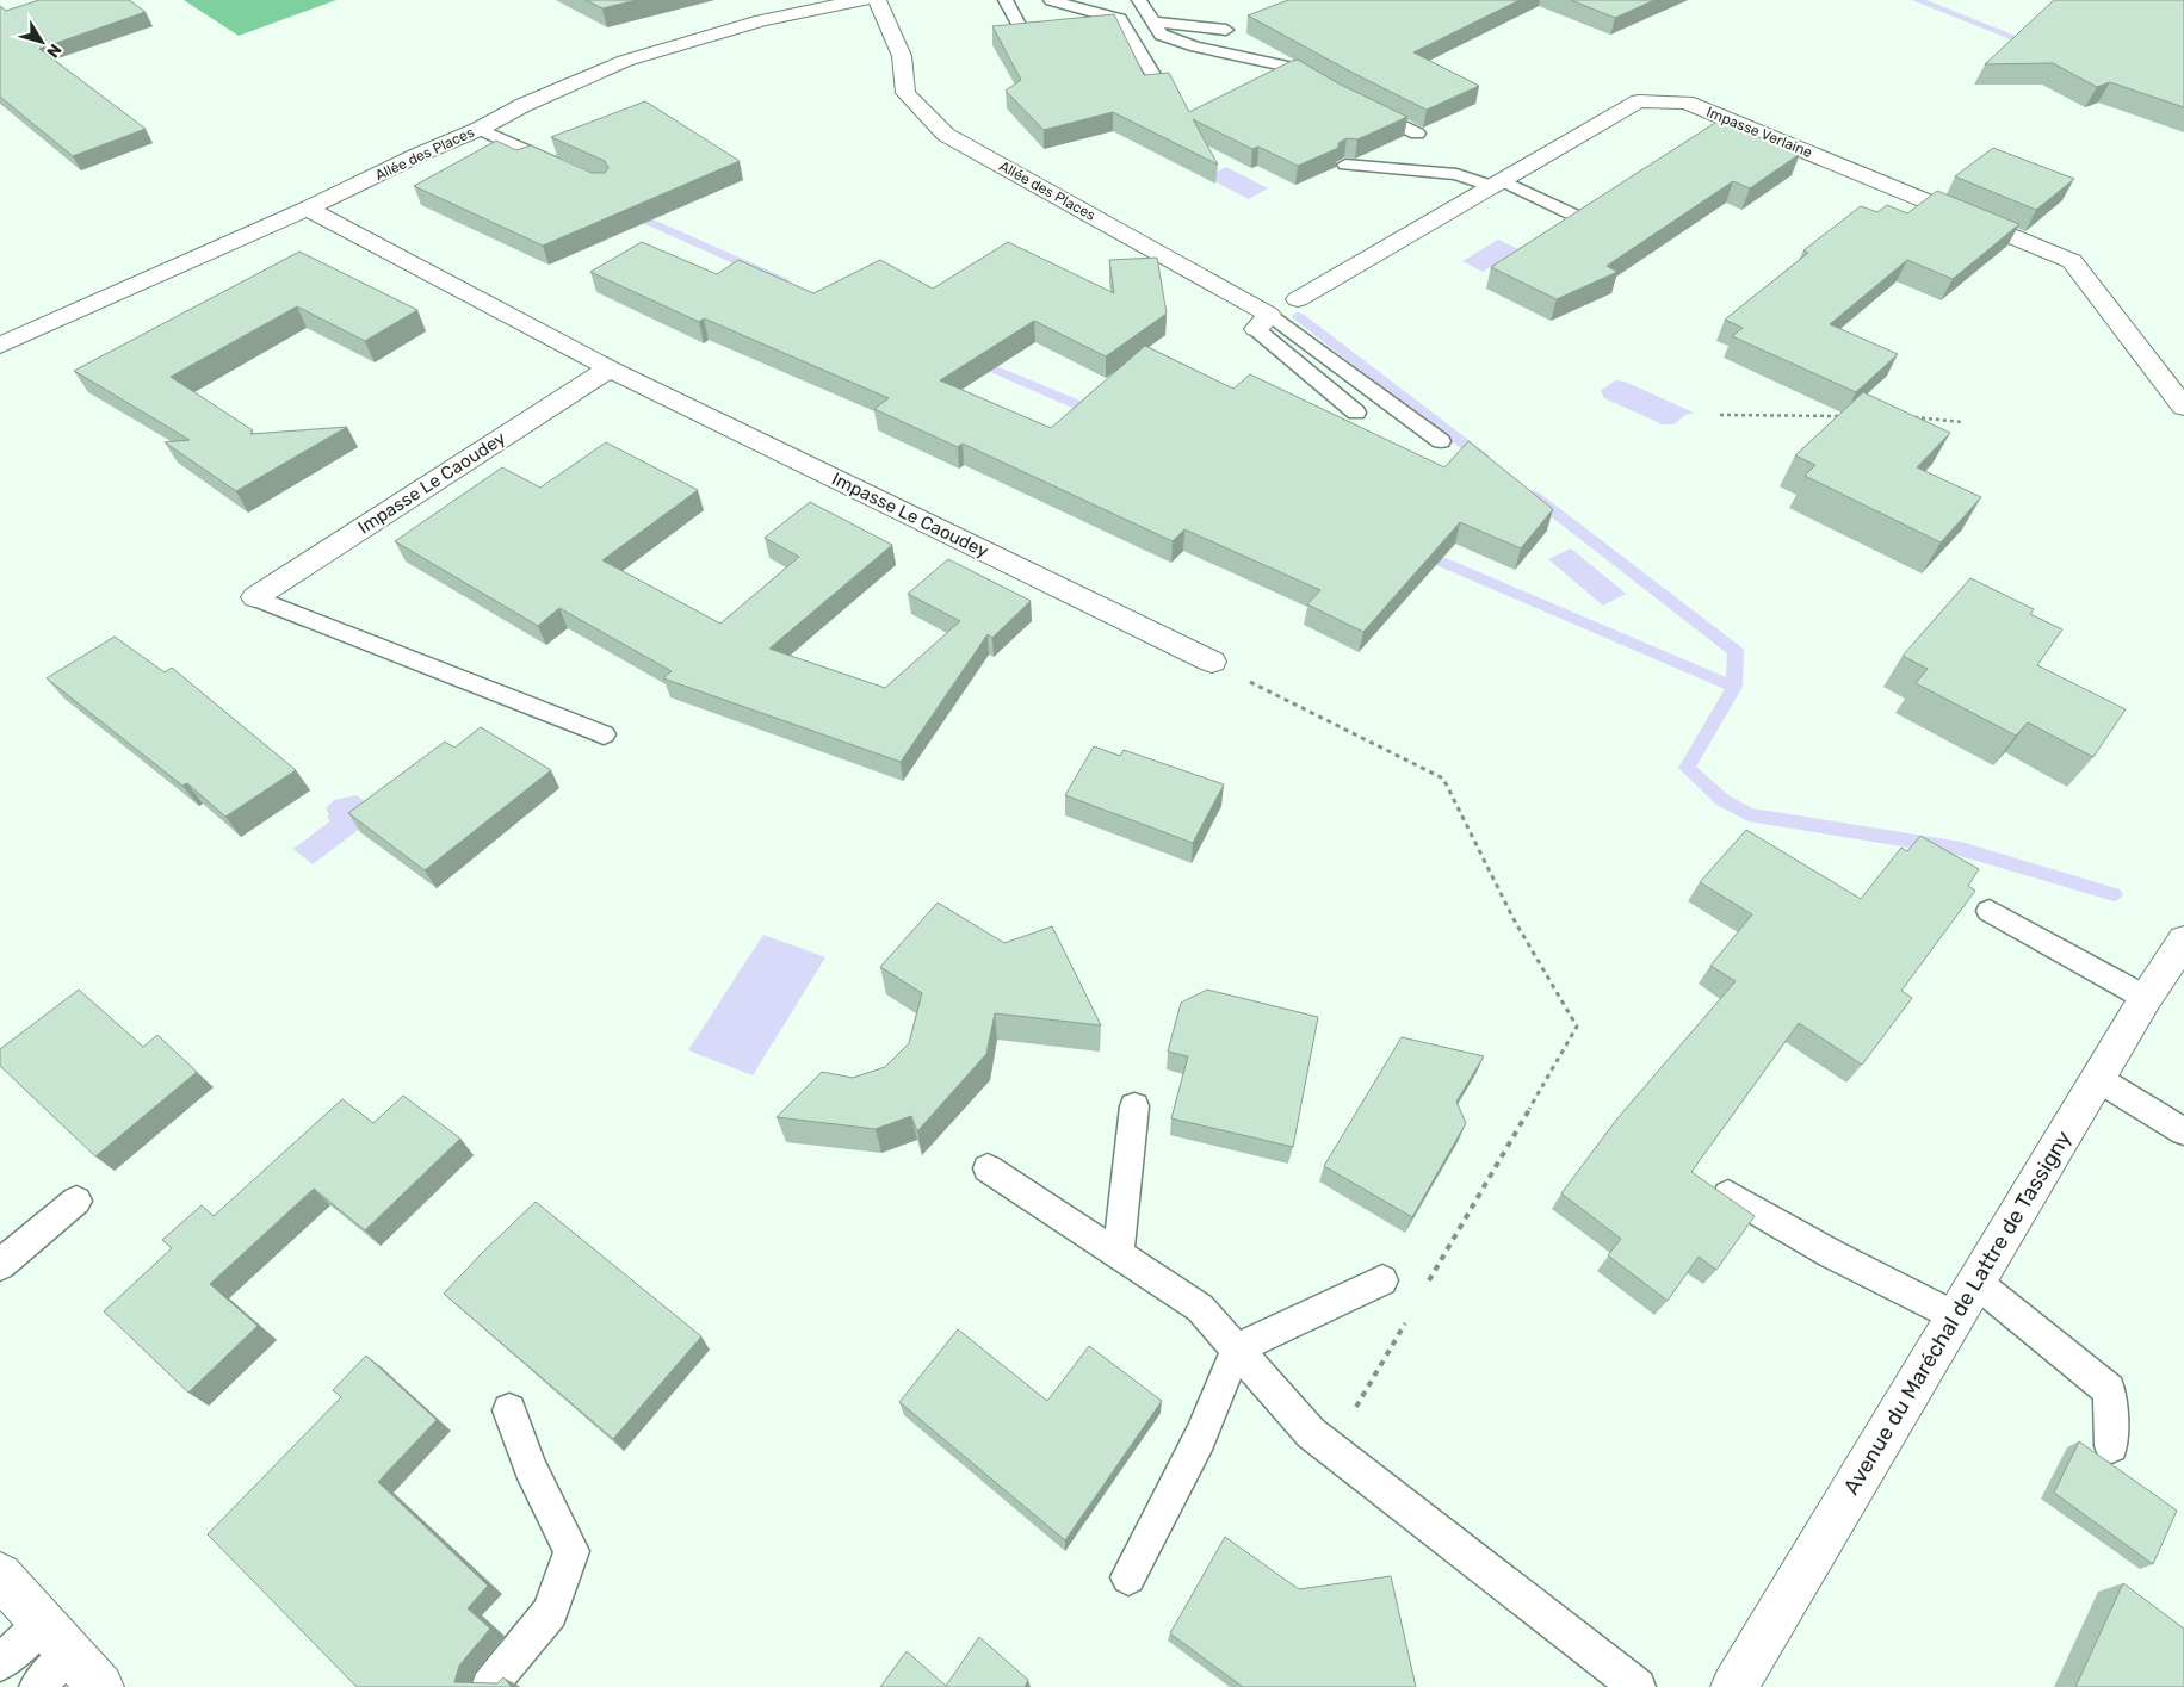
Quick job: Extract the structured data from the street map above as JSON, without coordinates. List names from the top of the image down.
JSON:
{
  "streets": {
    "street": [
      "Impasse Verlaine",
      "Allée des Places",
      "Impasse Le Caoudey",
      "Avenue du Maréchal de Lattre de Tassigny"
    ]
  },
  "crossings": [
    ["Allée des Places", "Impasse Le Caoudey"]
  ],
  "north": "bottom right"
}
